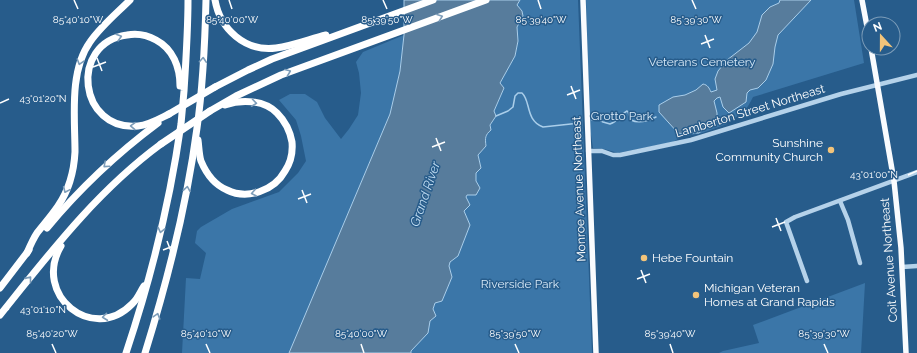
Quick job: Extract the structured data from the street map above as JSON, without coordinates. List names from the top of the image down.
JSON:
{
  "streets": {
    "main road": ["Monroe Avenue Northeast", "Coit Avenue Northeast"],
    "street": ["Lamberton Street Northeast"]
  },
  "crossings": [
    ["Lamberton Street Northeast", "Monroe Avenue Northeast"],
    ["Lamberton Street Northeast", "Coit Avenue Northeast"]
  ],
  "water": ["Grand River"],
  "parks": ["Veterans Cemetery", "Grotto Park", "Riverside Park"],
  "places": ["Sunshine Community Church", "Hebe Fountain", "Michigan Veteran Homes at Grand Rapids"],
  "north": "top",
  "coordinates": [
    "85°40'10\"W",
    "85°39'40\"W",
    "85°39'30\"W",
    "85°40'00\"W",
    "85°39'50\"W",
    "43°01'20\"N",
    "43°01'00\"N",
    "43°01'10\"N",
    "85°40'20\"W"
  ]
}
